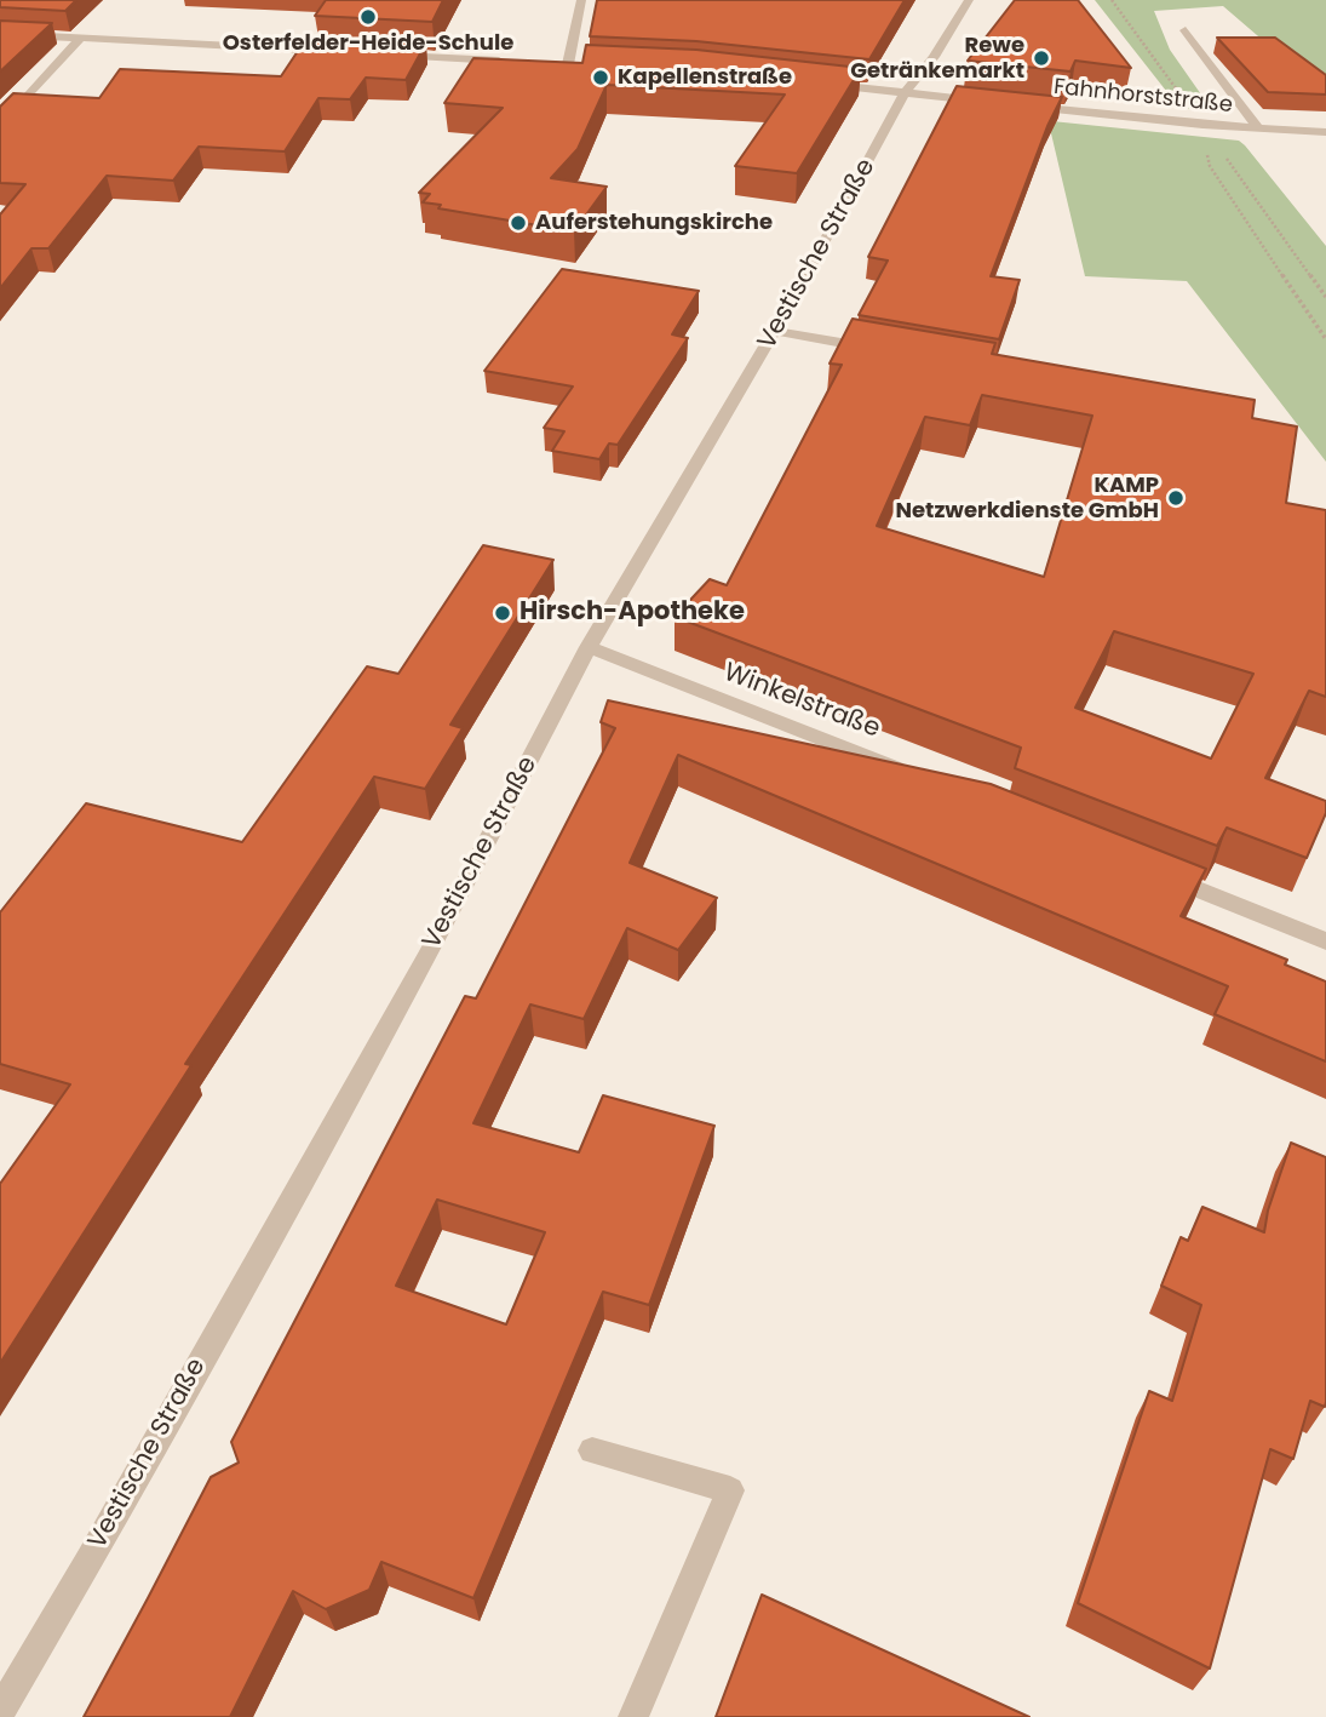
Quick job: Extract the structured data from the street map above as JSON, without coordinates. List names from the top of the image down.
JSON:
{
  "streets": {
    "street": ["Fahnhorststraße", "Vestische Straße", "Winkelstraße"]
  },
  "crossings": [
    ["Vestische Straße", "Winkelstraße"]
  ],
  "places": [
    "Osterfelder-Heide-Schule",
    "Rewe Getränkemarkt",
    "Kapellenstraße",
    "Auferstehungskirche",
    "KAMP Netzwerkdienste GmbH",
    "Hirsch-Apotheke"
  ]
}
